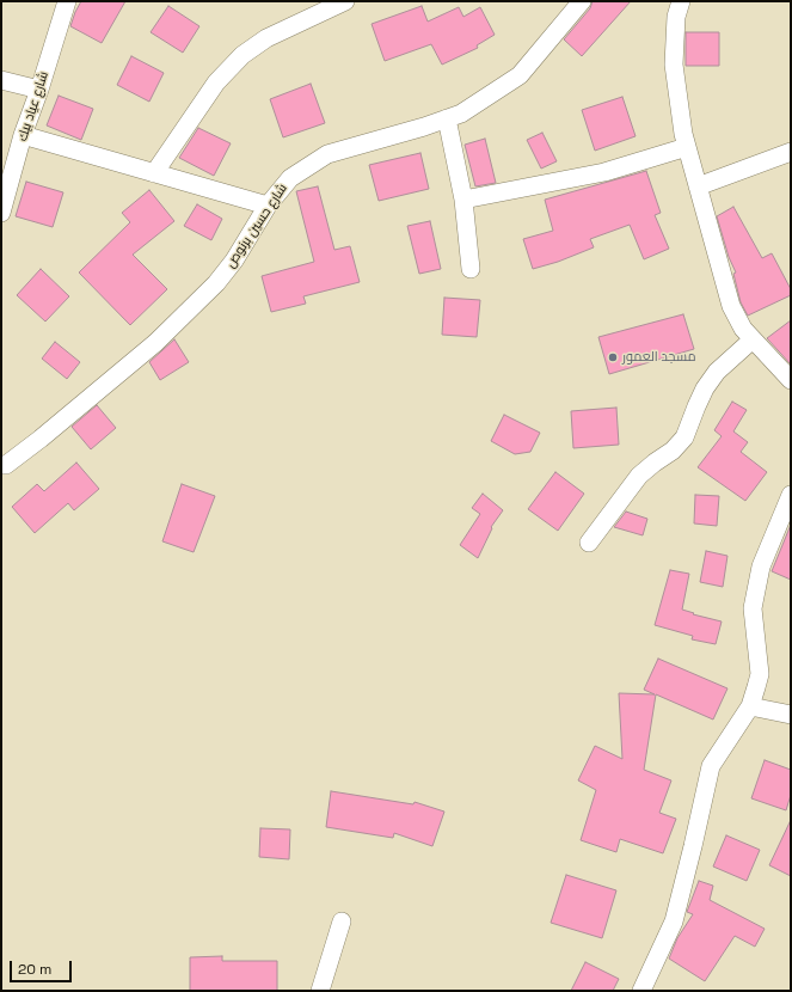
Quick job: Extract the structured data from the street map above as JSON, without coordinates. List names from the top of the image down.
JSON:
{
  "streets": {
    "street": ["شارع عياد بيك", "شارع حسين برنوص"]
  },
  "places": ["مسجد العمور"],
  "scale_bar": "20 m"
}
